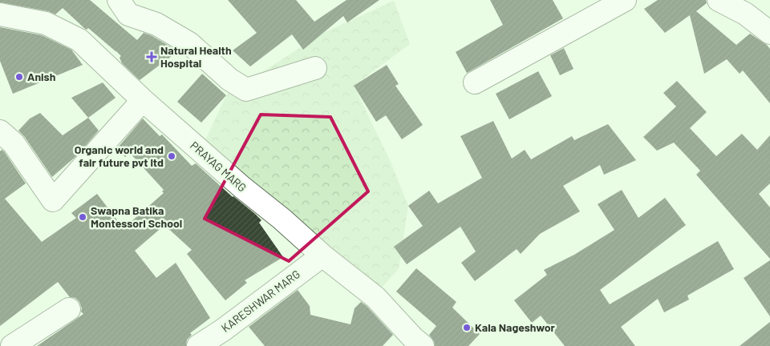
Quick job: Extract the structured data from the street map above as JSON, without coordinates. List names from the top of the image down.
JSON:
{
  "streets": {
    "street": ["PRAYAG MARG", "KARESHWAR MARG"]
  },
  "crossings": [
    ["PRAYAG MARG", "KARESHWAR MARG"]
  ],
  "places": {
    "health": ["Natural Health Hospital"],
    "other": [
      "Anish",
      "Organic world and fair future pvt ltd",
      "Swapna Batika Montessori School",
      "Kala Nageshwor"
    ]
  }
}
